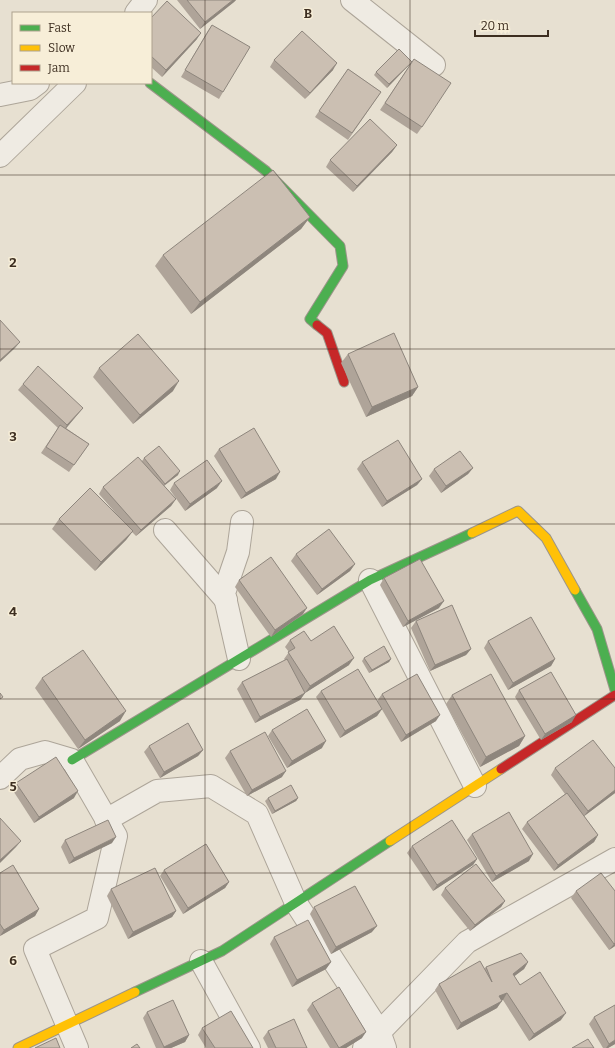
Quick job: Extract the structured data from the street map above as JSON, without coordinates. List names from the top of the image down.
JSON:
{
  "legend": ["Fast", "Slow", "Jam"],
  "scale_bar": "20 m",
  "grid": {
    "columns": ["B"],
    "rows": [
      "2",
      "3",
      "4",
      "5",
      "6"
    ]
  }
}
